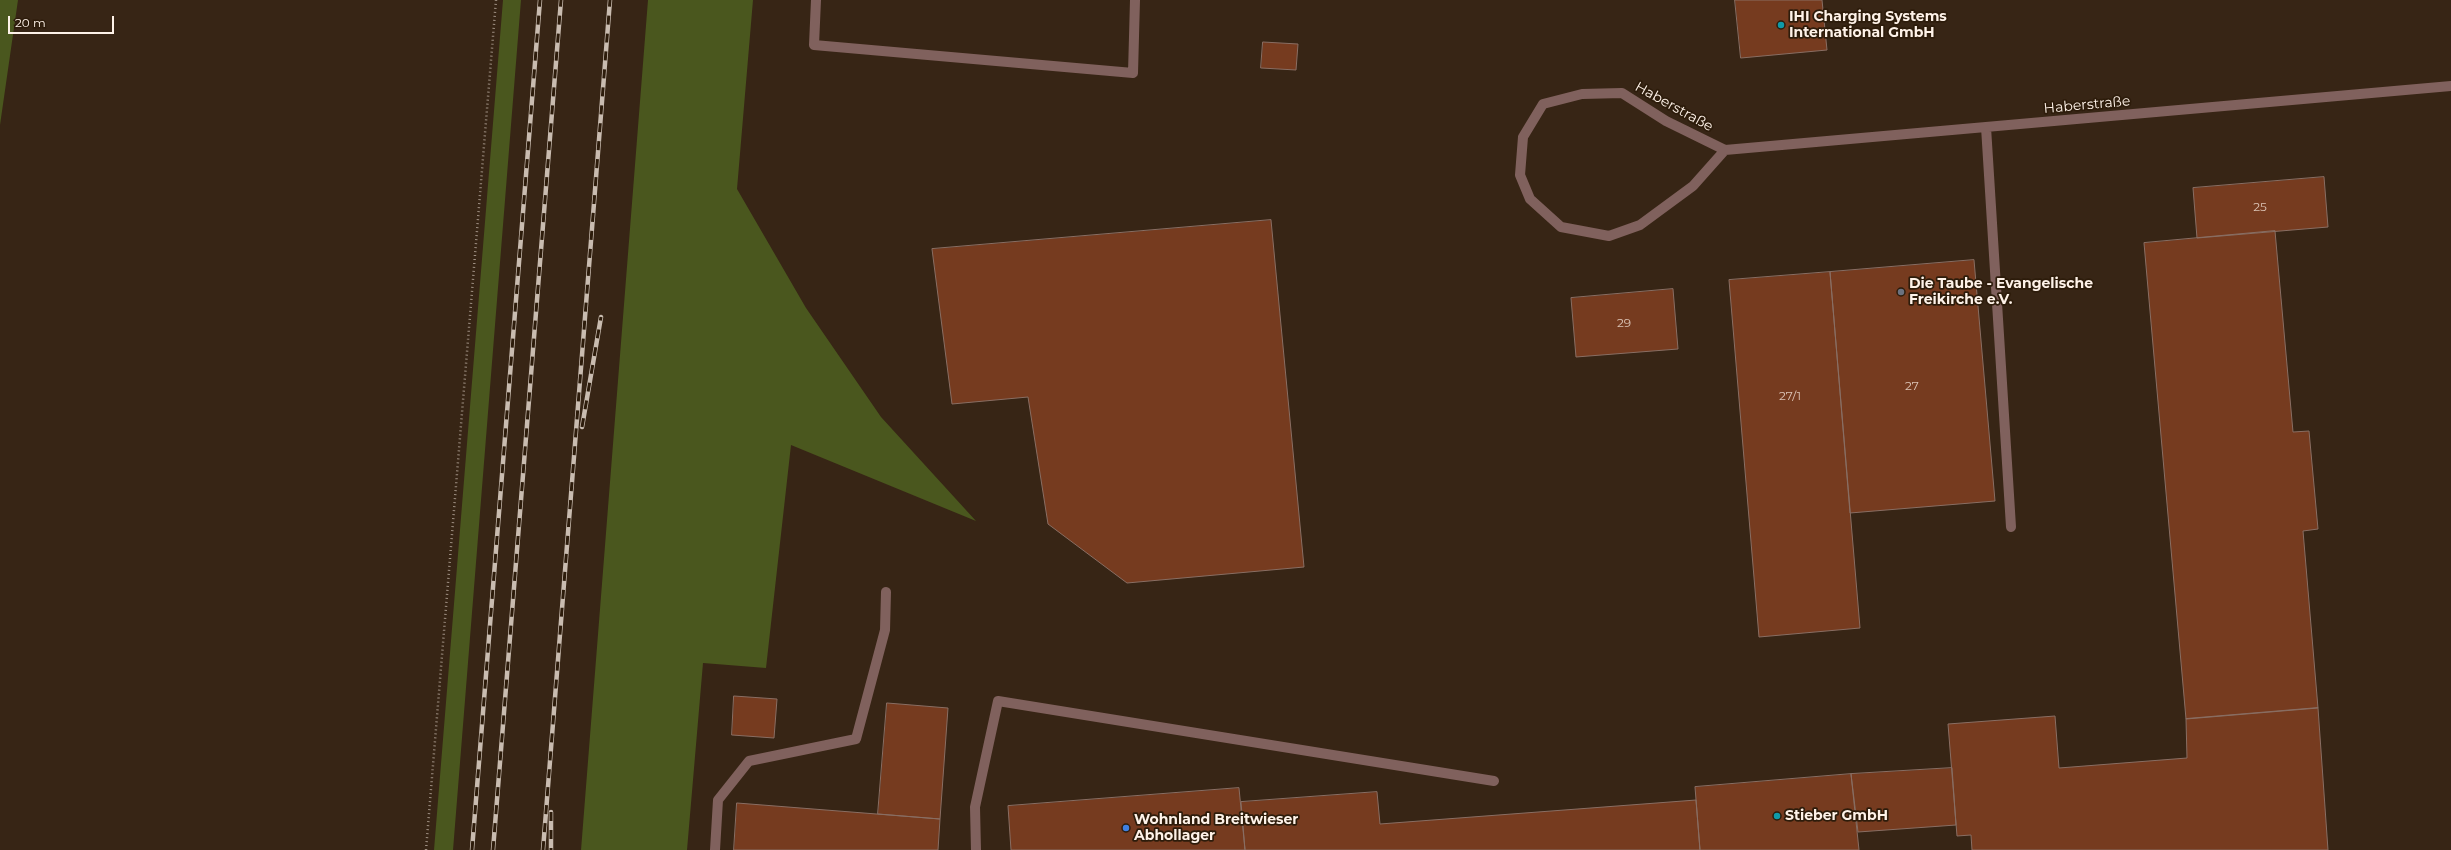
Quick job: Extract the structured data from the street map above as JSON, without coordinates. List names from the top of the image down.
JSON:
{
  "streets": {
    "street": ["Haberstraße"]
  },
  "places": [
    "IHI Charging Systems International GmbH",
    "Die Taube - Evangelische Freikirche e.V.",
    "Stieber GmbH",
    "Wohnland Breitwieser Abhollager"
  ],
  "house_numbers": [
    "25",
    "29",
    "27",
    "27/1"
  ],
  "scale_bar": "20 m"
}
